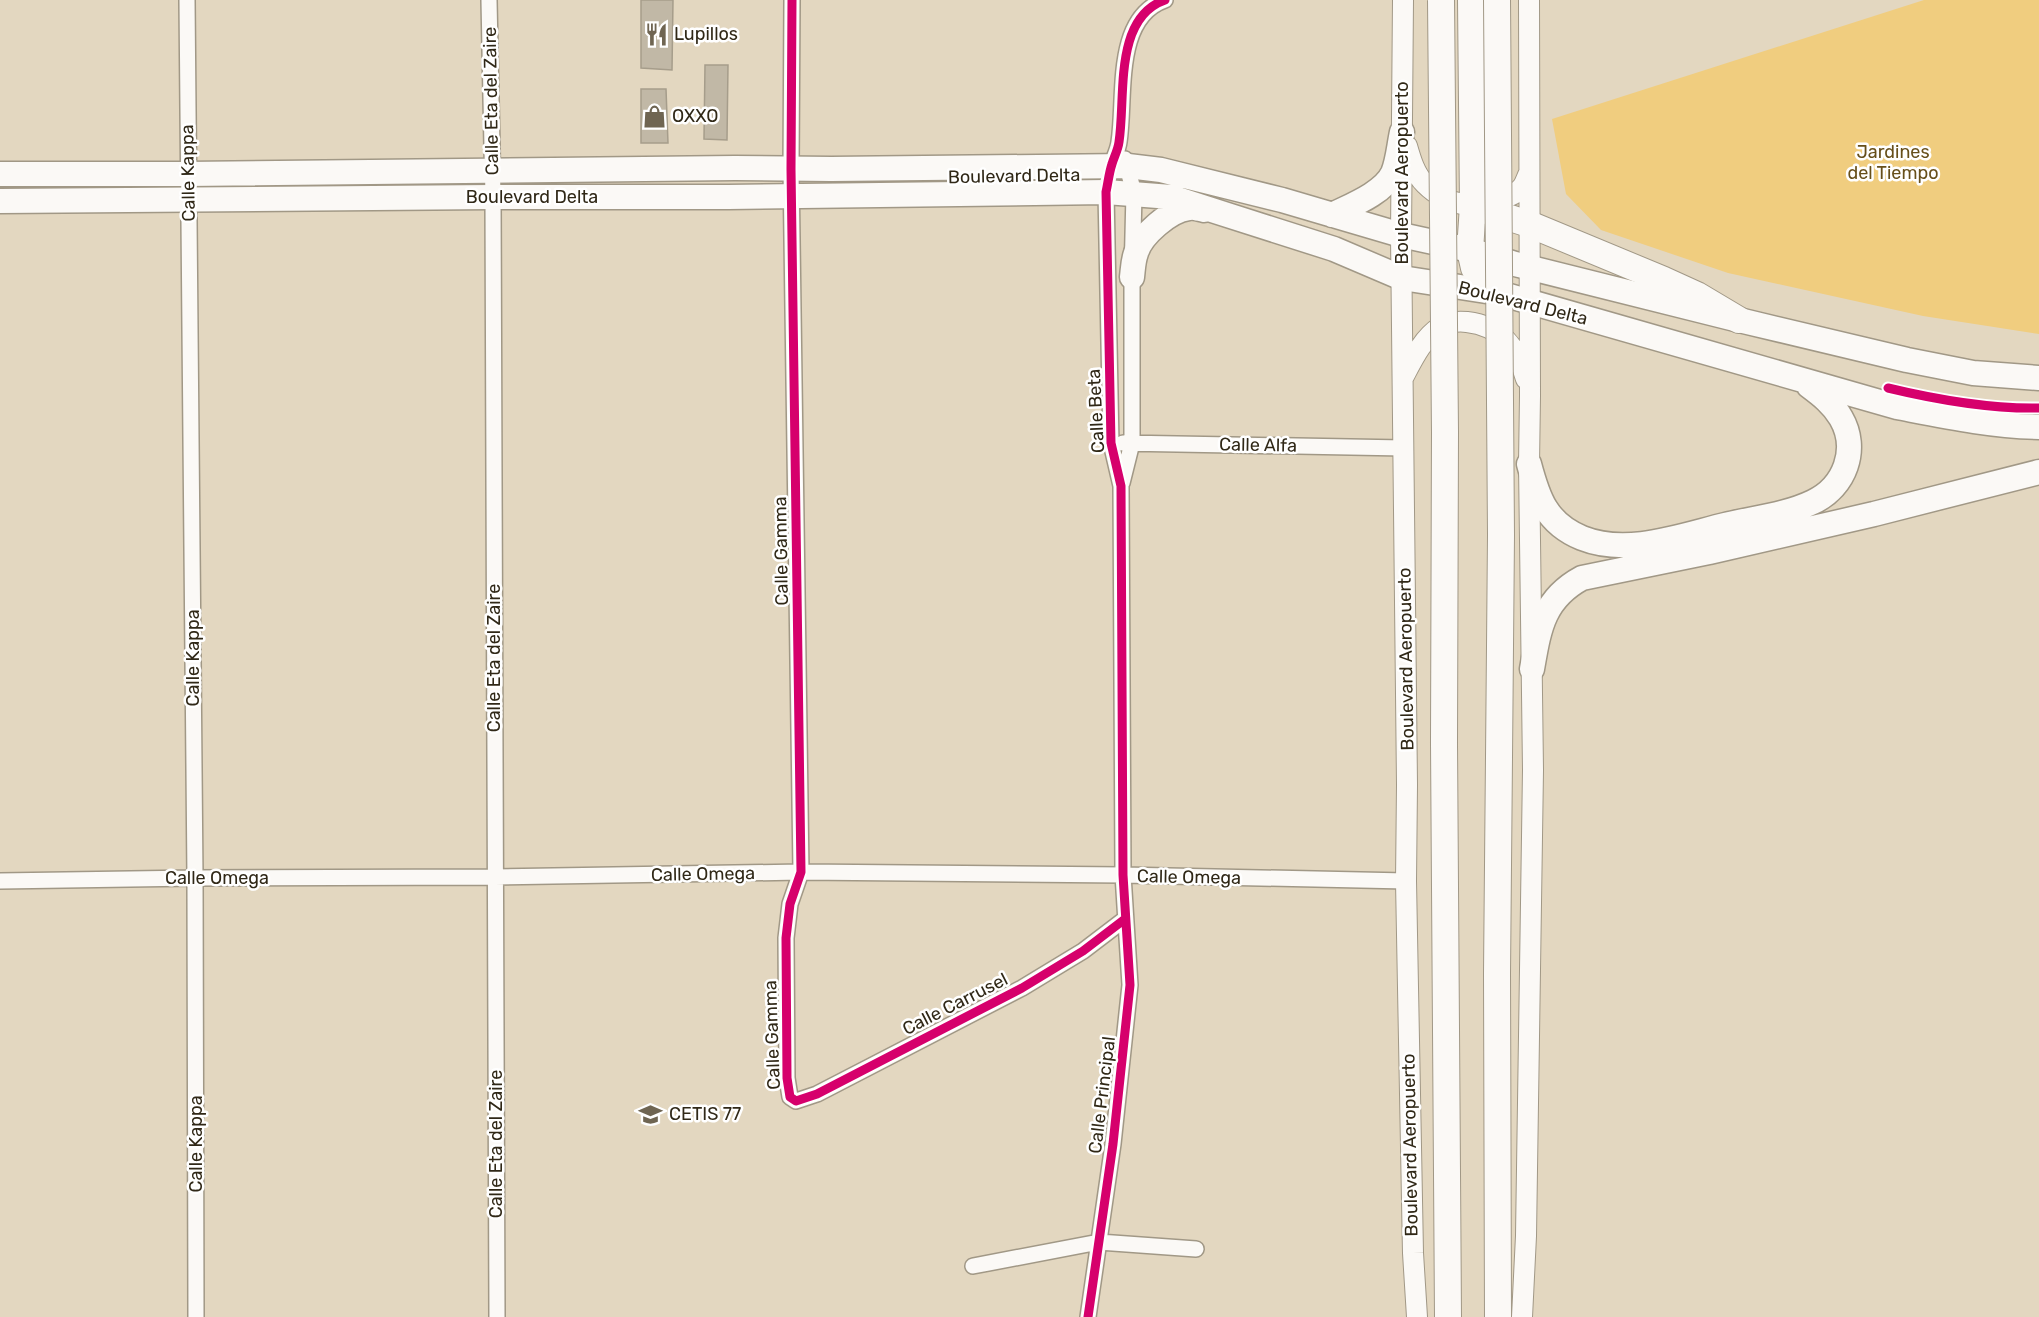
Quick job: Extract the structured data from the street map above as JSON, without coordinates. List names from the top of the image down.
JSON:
{
  "streets": {
    "highway": ["Boulevard Aeropuerto"],
    "main road": ["Boulevard Delta"],
    "street": [
      "Calle Eta del Zaire",
      "Calle Kappa",
      "Calle Beta",
      "Calle Alfa",
      "Calle Gamma",
      "Calle Omega",
      "Calle Carrusel",
      "Calle Principal"
    ]
  },
  "crossings": [
    ["Calle Eta del Zaire", "Boulevard Delta"],
    ["Calle Eta del Zaire", "Calle Omega"],
    ["Calle Kappa", "Boulevard Delta"],
    ["Calle Kappa", "Calle Omega"],
    ["Boulevard Aeropuerto", "Boulevard Delta"],
    ["Boulevard Aeropuerto", "Calle Alfa"],
    ["Boulevard Aeropuerto", "Calle Omega"],
    ["Boulevard Delta", "Calle Beta"],
    ["Boulevard Delta", "Calle Gamma"],
    ["Calle Beta", "Calle Alfa"],
    ["Calle Beta", "Calle Omega"],
    ["Calle Beta", "Calle Principal"],
    ["Calle Gamma", "Calle Omega"],
    ["Calle Gamma", "Calle Carrusel"],
    ["Calle Omega", "Calle Principal"],
    ["Calle Carrusel", "Calle Principal"]
  ],
  "parks": ["Jardines del Tiempo"],
  "places": {
    "restaurant": ["Lupillos"],
    "shop": ["OXXO"],
    "school or university": ["CETIS 77"]
  }
}
